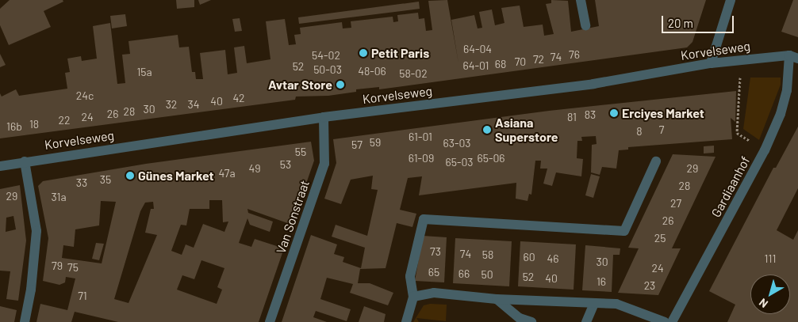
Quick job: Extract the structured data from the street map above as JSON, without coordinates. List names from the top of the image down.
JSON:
{
  "streets": {
    "street": ["Korvelseweg", "Gardiaanhof", "Van Sonstraat"]
  },
  "crossings": [
    ["Korvelseweg", "Gardiaanhof"],
    ["Korvelseweg", "Van Sonstraat"]
  ],
  "places": [
    "Petit Paris",
    "Avtar Store",
    "Erciyes Market",
    "Asiana Superstore",
    "Günes Market"
  ],
  "house_numbers": [
    "64-04",
    "76",
    "54-02",
    "74",
    "72",
    "70",
    "68",
    "64-01",
    "52",
    "50-03",
    "48-06",
    "15a",
    "58-02",
    "24c",
    "42",
    "40",
    "32",
    "34",
    "30",
    "28",
    "26",
    "83",
    "24",
    "81",
    "22",
    "18",
    "16b",
    "7",
    "8",
    "61-01",
    "59",
    "63-03",
    "57",
    "55",
    "61-09",
    "65-06",
    "65-03",
    "53",
    "49",
    "29",
    "47a",
    "35",
    "33",
    "28",
    "29",
    "31a",
    "27",
    "26",
    "25",
    "73",
    "74",
    "58",
    "60",
    "46",
    "111",
    "30",
    "79",
    "75",
    "24",
    "65",
    "66",
    "50",
    "52",
    "40",
    "16",
    "23",
    "71"
  ],
  "scale_bar": "20 m",
  "north": "bottom left"
}
